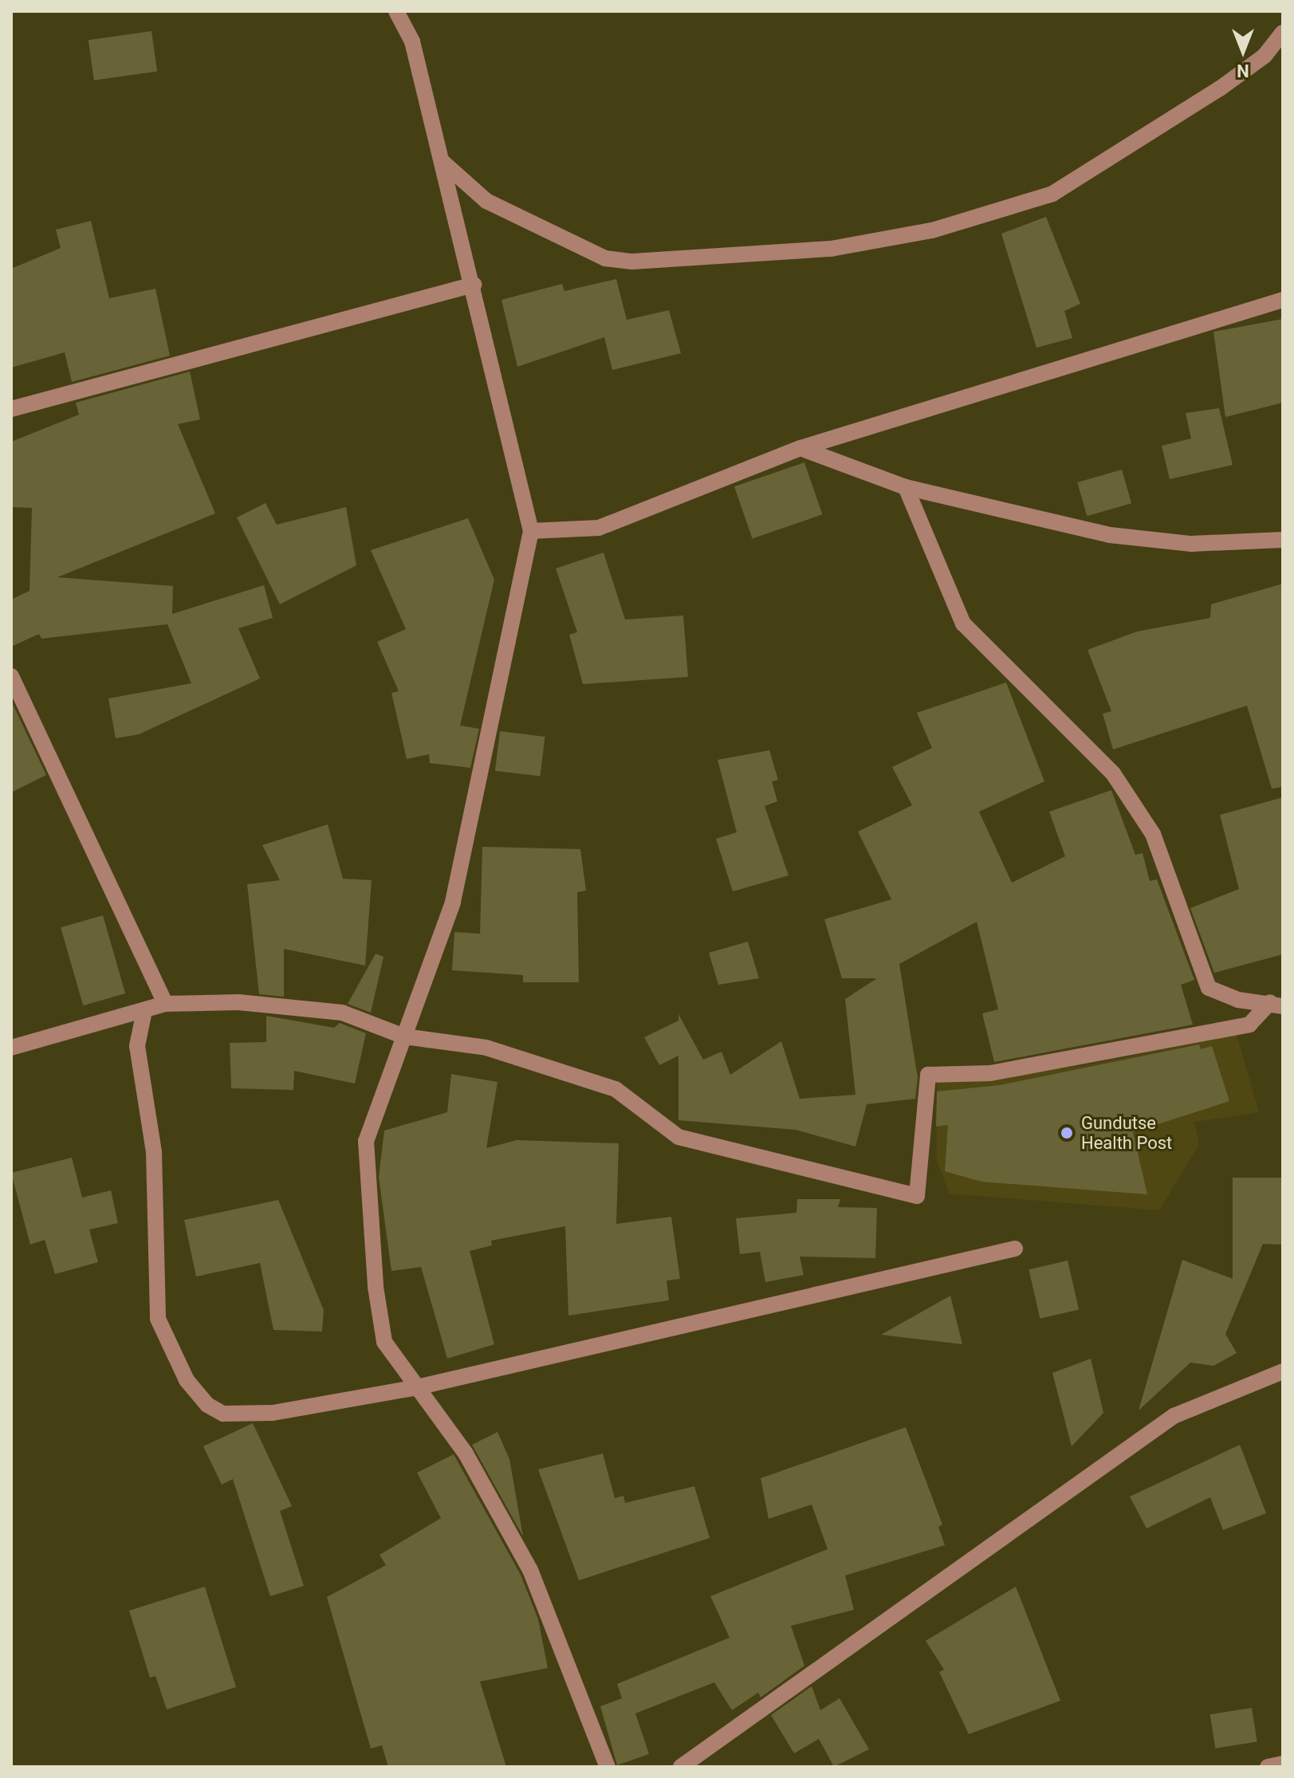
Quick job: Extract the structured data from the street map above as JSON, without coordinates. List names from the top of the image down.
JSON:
{
  "places": ["Gundutse Health Post"],
  "north": "bottom"
}
